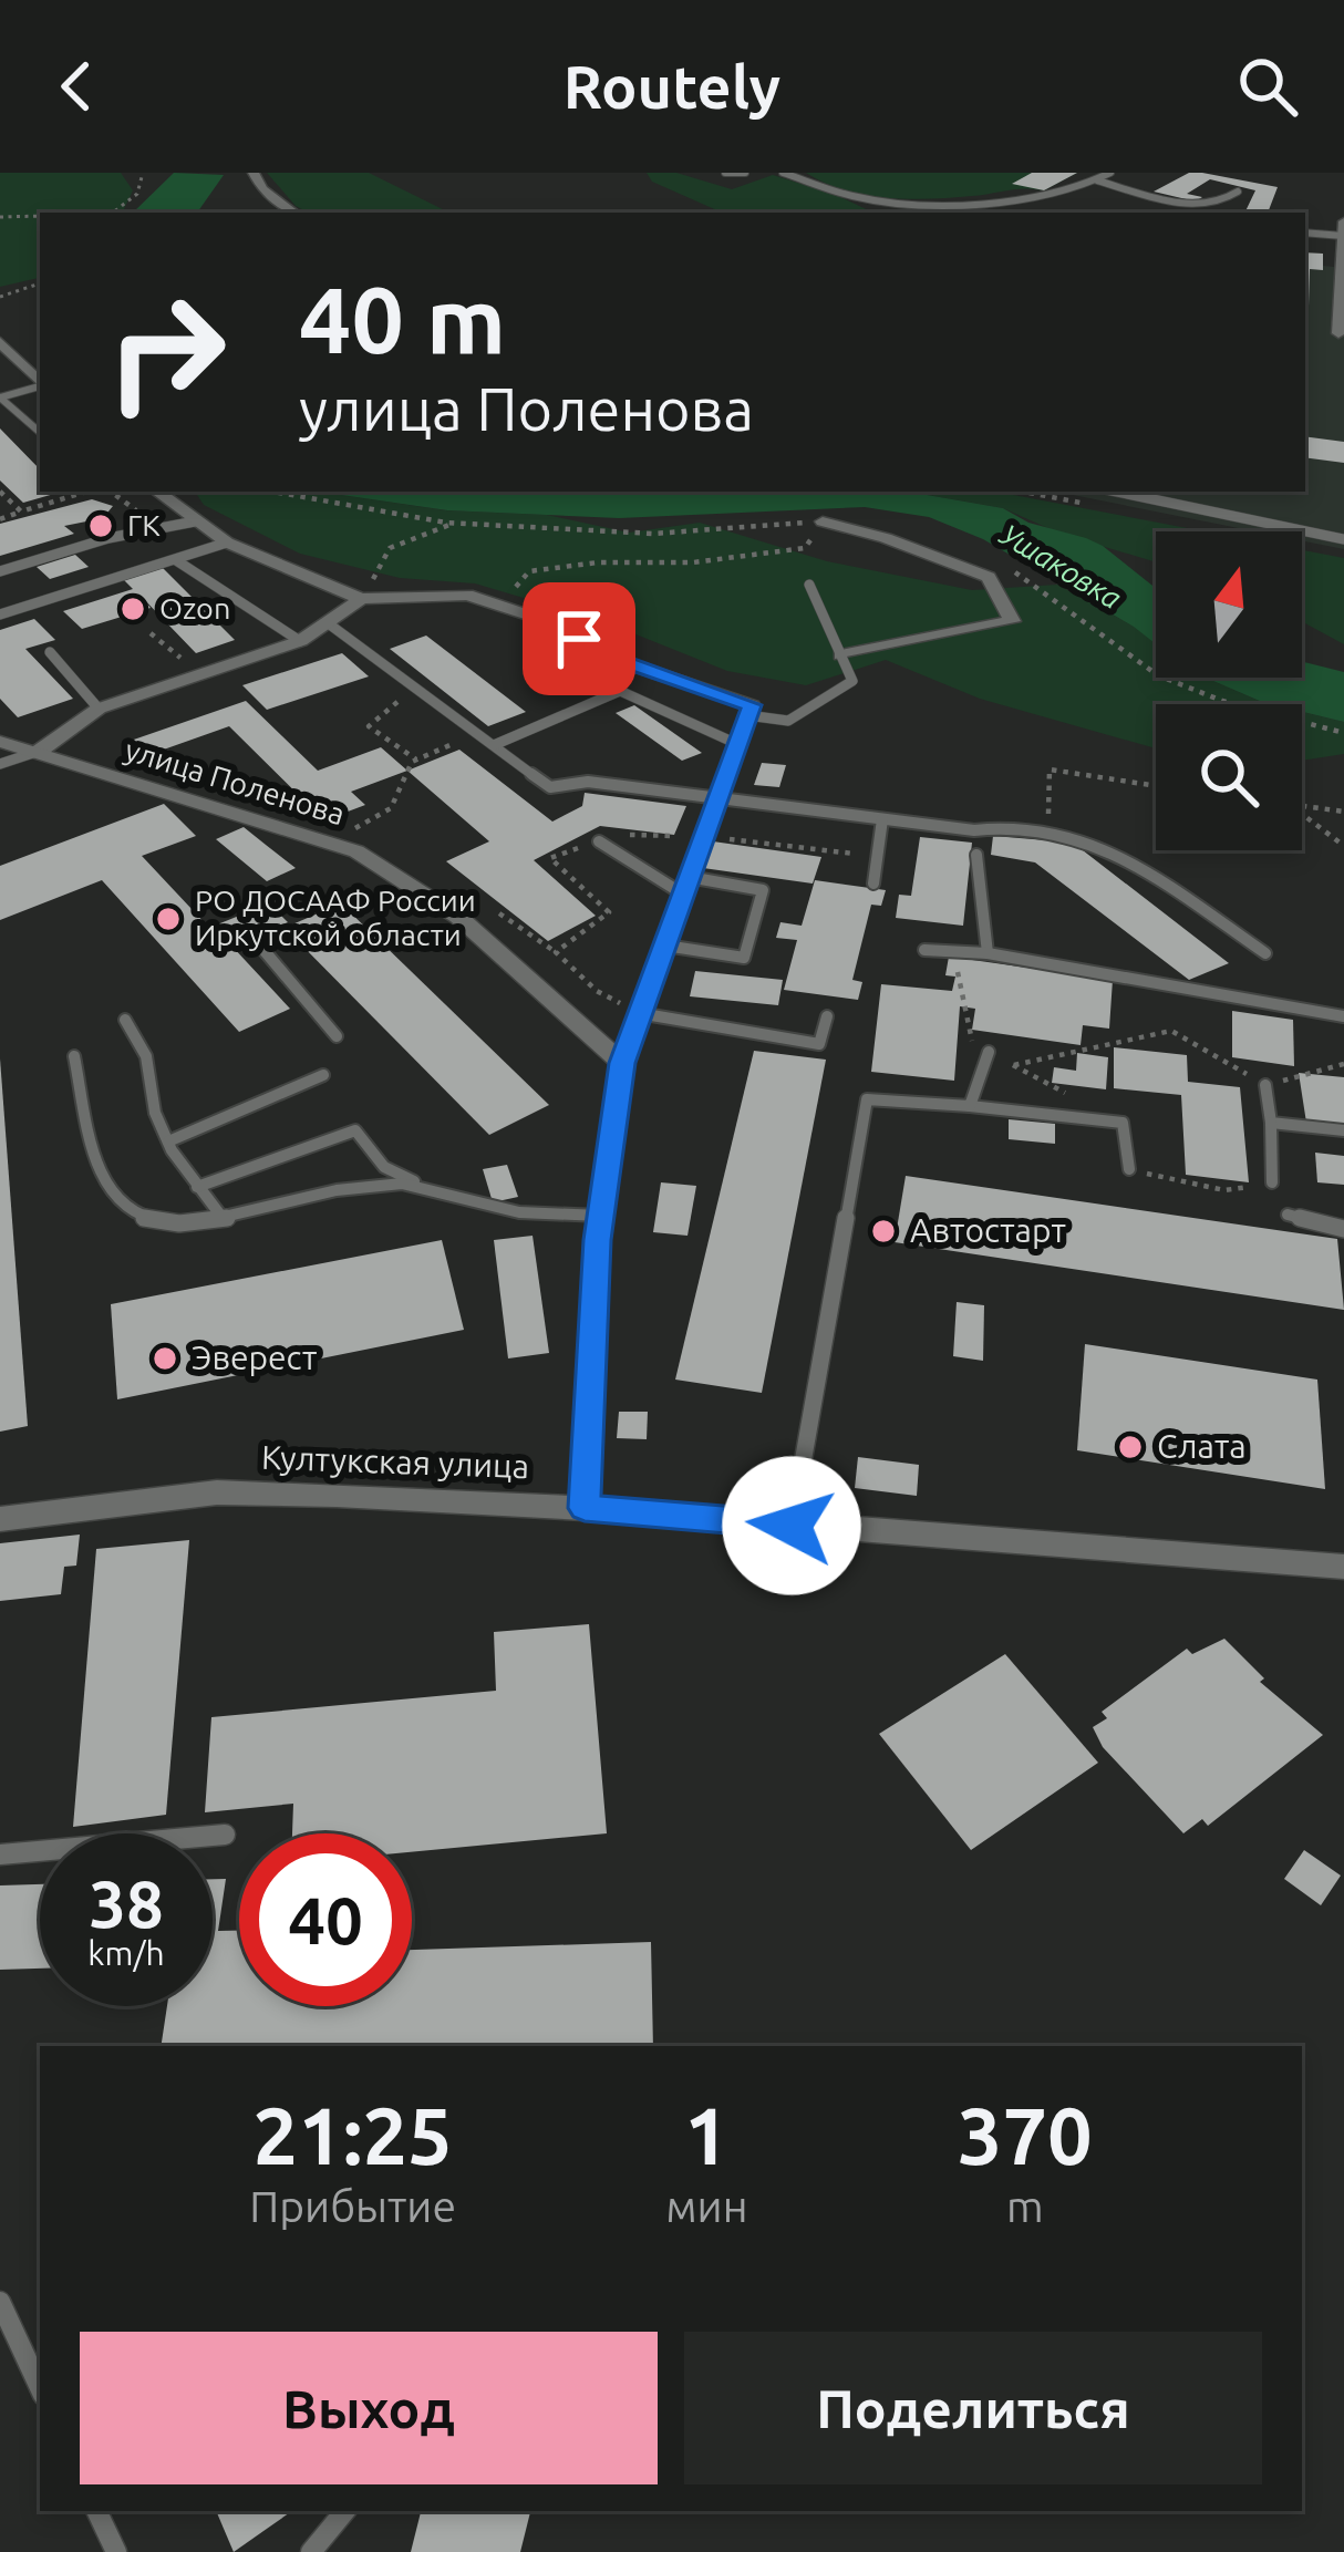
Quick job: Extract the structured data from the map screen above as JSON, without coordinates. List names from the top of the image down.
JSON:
{
  "streets": {
    "street": ["улица Поленова", "Култукская улица"]
  },
  "water": ["Ушаковка"],
  "places": [
    "ГК",
    "Ozon",
    "РО ДОСААФ России Иркутской области",
    "Автостарт",
    "Эверест",
    "Слата"
  ],
  "north": "top",
  "page": {
    "header": "Routely",
    "turn": ["40 m", "улица Поленова"],
    "speed": "38 km/h",
    "limit": "40",
    "eta": [
      "21:25",
      "Прибытие",
      "1",
      "мин",
      "370",
      "m"
    ],
    "buttons": ["Выход", "Поделиться"]
  }
}
